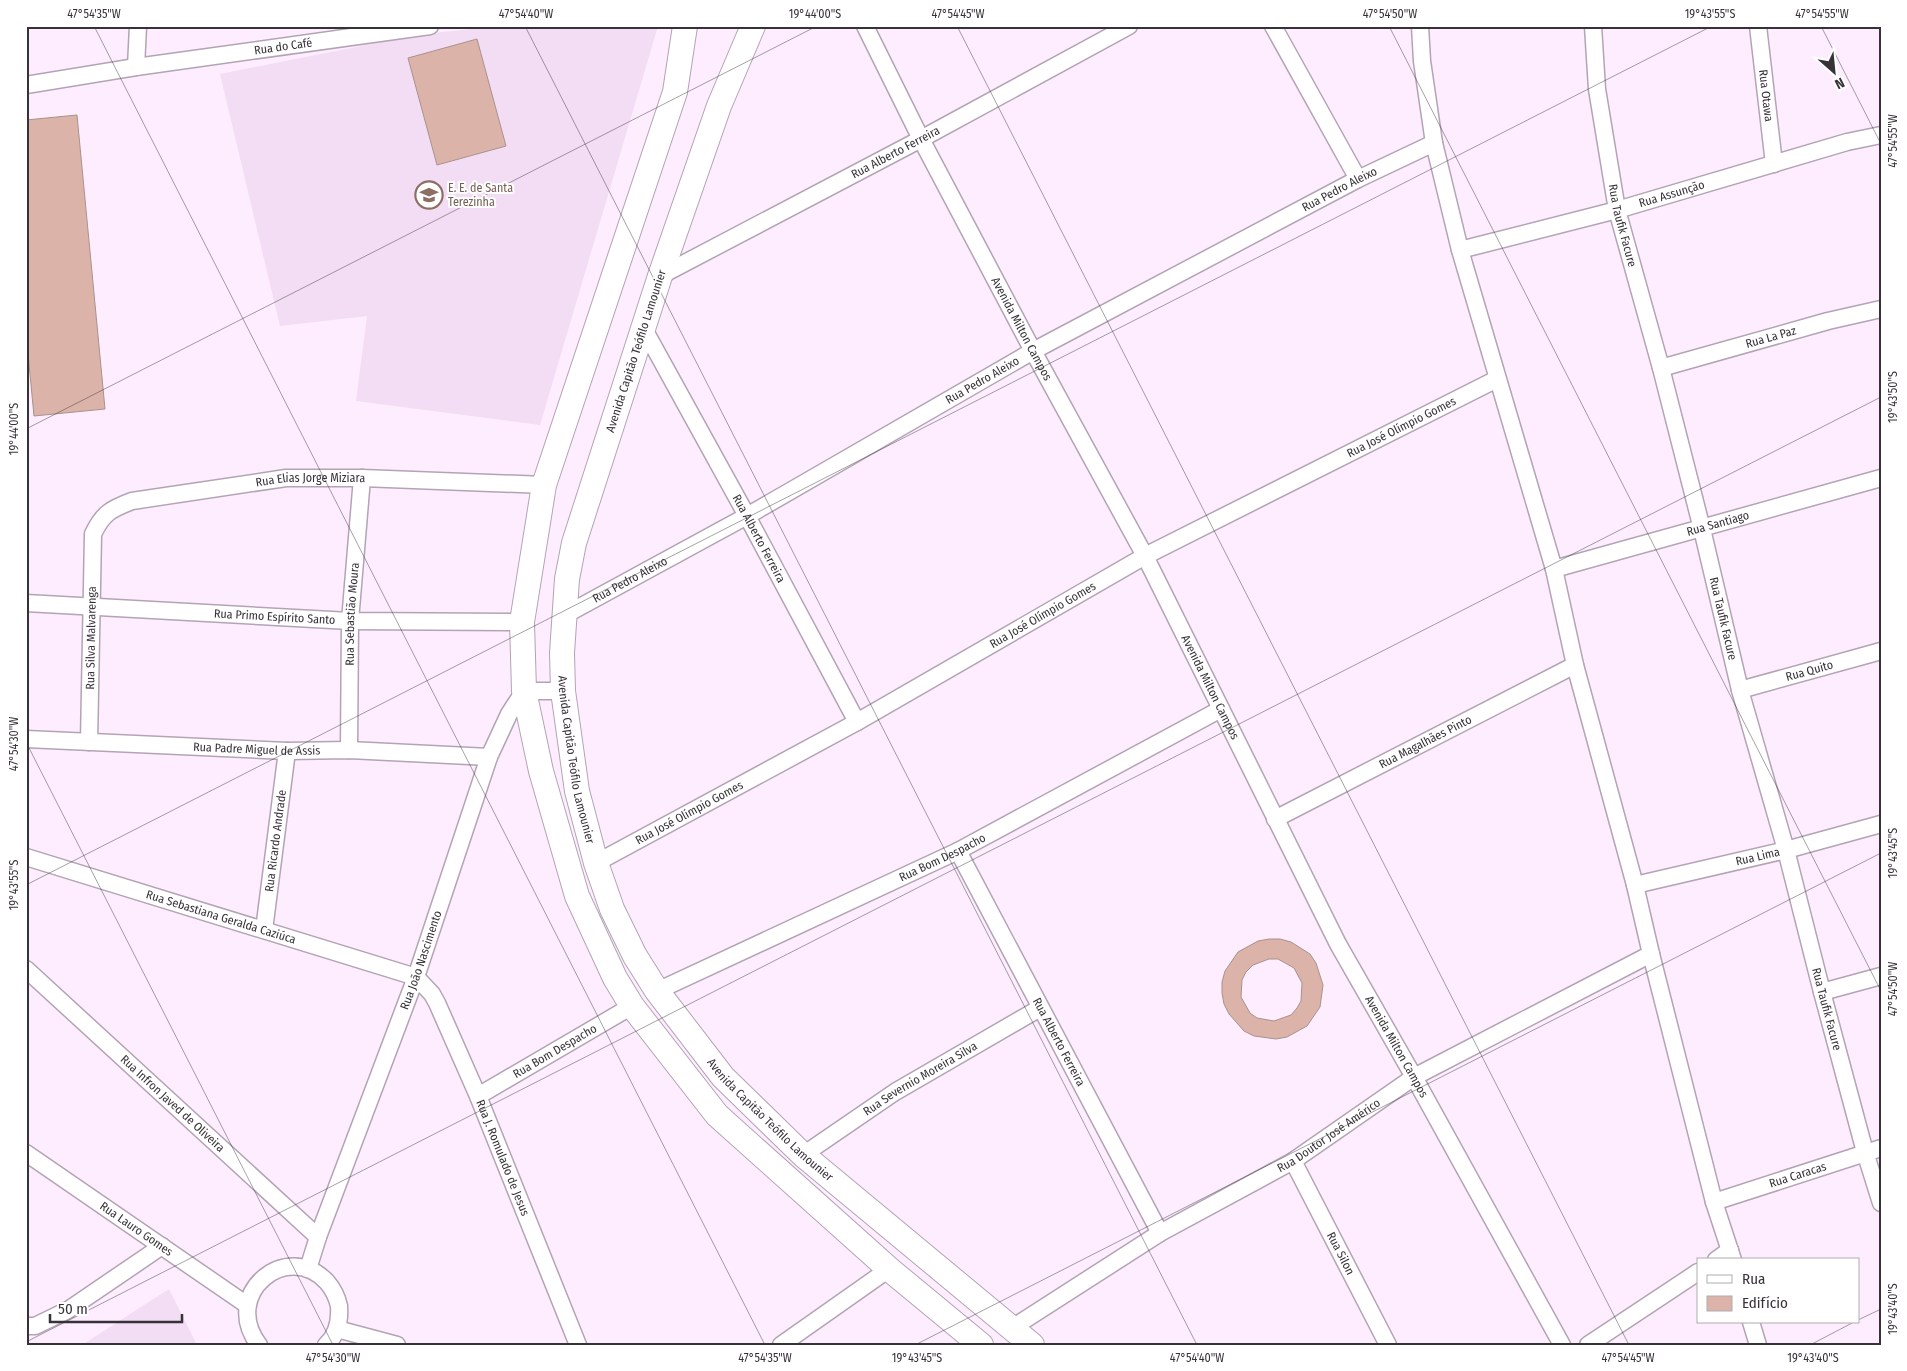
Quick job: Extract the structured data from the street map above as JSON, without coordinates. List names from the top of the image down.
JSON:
{
  "streets": {
    "main road": ["Avenida Capitão Teófilo Lamounier"],
    "street": [
      "Rua do Café",
      "Rua Otawa",
      "Rua Alberto Ferreira",
      "Rua Pedro Aleixo",
      "Rua Assunção",
      "Rua Taufik Facure",
      "Avenida Milton Campos",
      "Rua La Paz",
      "Rua José Olímpio Gomes",
      "Rua Elias Jorge Miziara",
      "Rua Santiago",
      "Rua Sebastião Moura",
      "Rua Primo Espírito Santo",
      "Rua Silva Malvarenga",
      "Rua Quito",
      "Rua Magalhães Pinto",
      "Rua Padre Miguel de Assis",
      "Rua Ricardo Andrade",
      "Rua Lima",
      "Rua Bom Despacho",
      "Rua Sebastiana Geralda Caziúca",
      "Rua João Nascimento",
      "Rua Severnio Moreira Silva",
      "Rua Infron Javed de Oliveira",
      "Rua Doutor José Américo",
      "Rua J. Romulado de Jesus",
      "Rua Caracas",
      "Rua Lauro Gomes",
      "Rua Silon"
    ]
  },
  "crossings": [
    ["Rua Otawa", "Rua Assunção"],
    ["Rua Alberto Ferreira", "Rua Pedro Aleixo"],
    ["Rua Alberto Ferreira", "Avenida Milton Campos"],
    ["Rua Alberto Ferreira", "Avenida Capitão Teófilo Lamounier"],
    ["Rua Alberto Ferreira", "Rua José Olímpio Gomes"],
    ["Rua Alberto Ferreira", "Rua Bom Despacho"],
    ["Rua Alberto Ferreira", "Rua Severnio Moreira Silva"],
    ["Rua Alberto Ferreira", "Rua Doutor José Américo"],
    ["Rua Pedro Aleixo", "Avenida Milton Campos"],
    ["Rua Pedro Aleixo", "Avenida Capitão Teófilo Lamounier"],
    ["Rua Assunção", "Rua Taufik Facure"],
    ["Rua Taufik Facure", "Rua La Paz"],
    ["Rua Taufik Facure", "Rua Santiago"],
    ["Rua Taufik Facure", "Rua Quito"],
    ["Rua Taufik Facure", "Rua Lima"],
    ["Rua Taufik Facure", "Rua Caracas"],
    ["Avenida Milton Campos", "Rua José Olímpio Gomes"],
    ["Avenida Milton Campos", "Rua Magalhães Pinto"],
    ["Avenida Milton Campos", "Rua Bom Despacho"],
    ["Avenida Milton Campos", "Rua Doutor José Américo"],
    ["Avenida Capitão Teófilo Lamounier", "Rua José Olímpio Gomes"],
    ["Avenida Capitão Teófilo Lamounier", "Rua Bom Despacho"],
    ["Avenida Capitão Teófilo Lamounier", "Rua Severnio Moreira Silva"],
    ["Avenida Capitão Teófilo Lamounier", "Rua Doutor José Américo"],
    ["Rua Elias Jorge Miziara", "Rua Sebastião Moura"],
    ["Rua Elias Jorge Miziara", "Rua Silva Malvarenga"],
    ["Rua Sebastião Moura", "Rua Primo Espírito Santo"],
    ["Rua Sebastião Moura", "Rua Padre Miguel de Assis"],
    ["Rua Primo Espírito Santo", "Rua Silva Malvarenga"],
    ["Rua Silva Malvarenga", "Rua Padre Miguel de Assis"],
    ["Rua Padre Miguel de Assis", "Rua Ricardo Andrade"],
    ["Rua Padre Miguel de Assis", "Rua João Nascimento"],
    ["Rua Ricardo Andrade", "Rua Sebastiana Geralda Caziúca"],
    ["Rua Bom Despacho", "Rua J. Romulado de Jesus"],
    ["Rua Sebastiana Geralda Caziúca", "Rua João Nascimento"],
    ["Rua Sebastiana Geralda Caziúca", "Rua J. Romulado de Jesus"],
    ["Rua João Nascimento", "Rua Infron Javed de Oliveira"],
    ["Rua João Nascimento", "Rua J. Romulado de Jesus"],
    ["Rua Doutor José Américo", "Rua Silon"]
  ],
  "places": {
    "school or university": ["E. E. de Santa Terezinha"]
  },
  "legend": ["Rua", "Edifício"],
  "scale_bar": "50 m",
  "north": "bottom right",
  "coordinates": [
    "47°54'35\"W",
    "47°54'40\"W",
    "19°44'00\"S",
    "47°54'45\"W",
    "47°54'50\"W",
    "19°43'55\"S",
    "47°54'55\"W",
    "19°43'50\"S",
    "47°54'30\"W",
    "19°43'45\"S",
    "19°43'40\"S"
  ]
}
